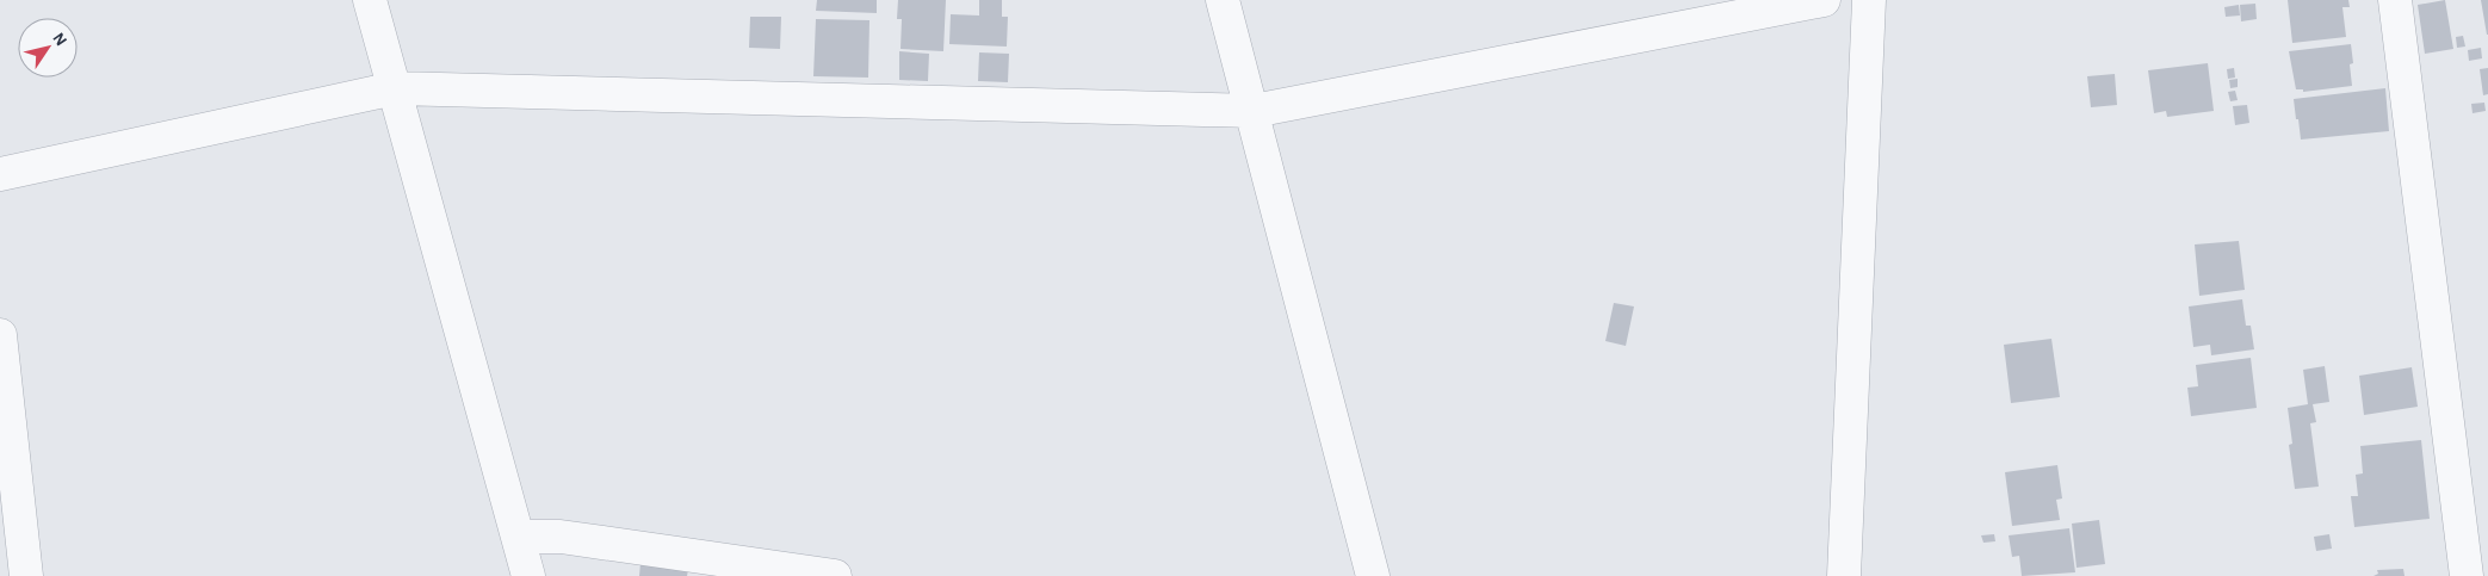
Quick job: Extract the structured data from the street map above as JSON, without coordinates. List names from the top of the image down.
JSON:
{
  "north": "top right"
}
